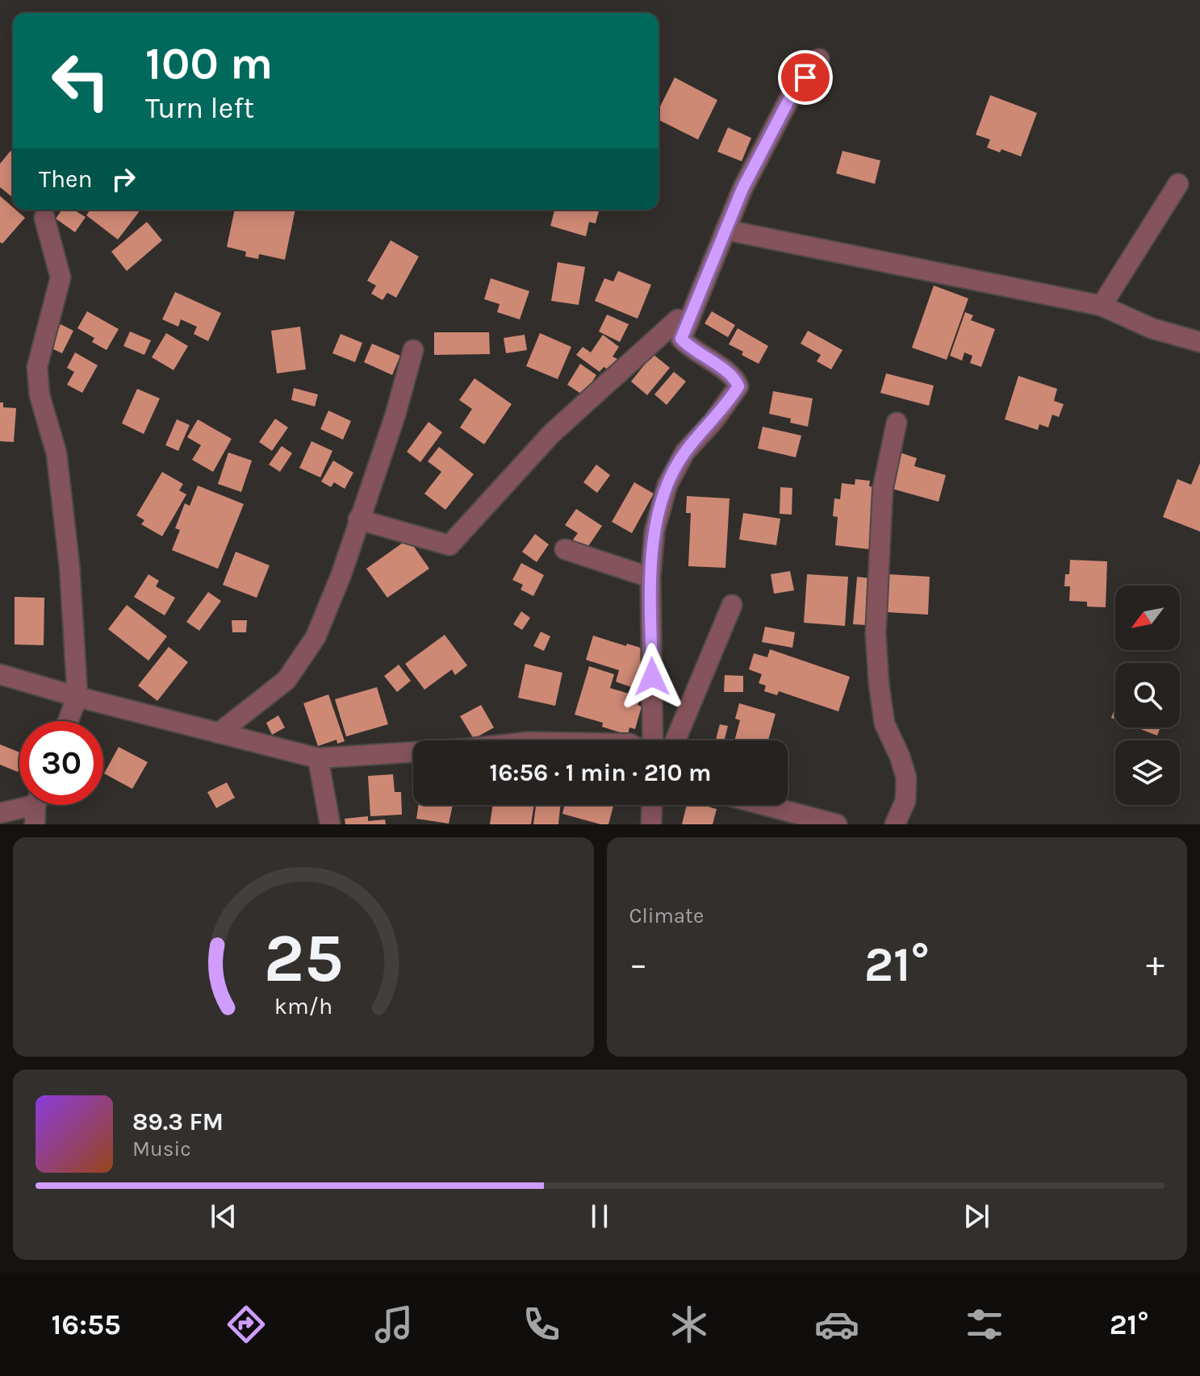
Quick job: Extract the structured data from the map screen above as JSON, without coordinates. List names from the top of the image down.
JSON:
{
  "north": "bottom left",
  "page": {
    "turn": ["100 m", "Turn left"],
    "then": "Then",
    "limit": "30",
    "trip": "16:56 · 1 min · 210 m",
    "tile": "Climate",
    "heat": ["−", "21°", "+"],
    "song": ["89.3 FM", "Music"],
    "tabs": ["16:55", "21°"],
    "gauge": ["25", "km/h"]
  }
}
